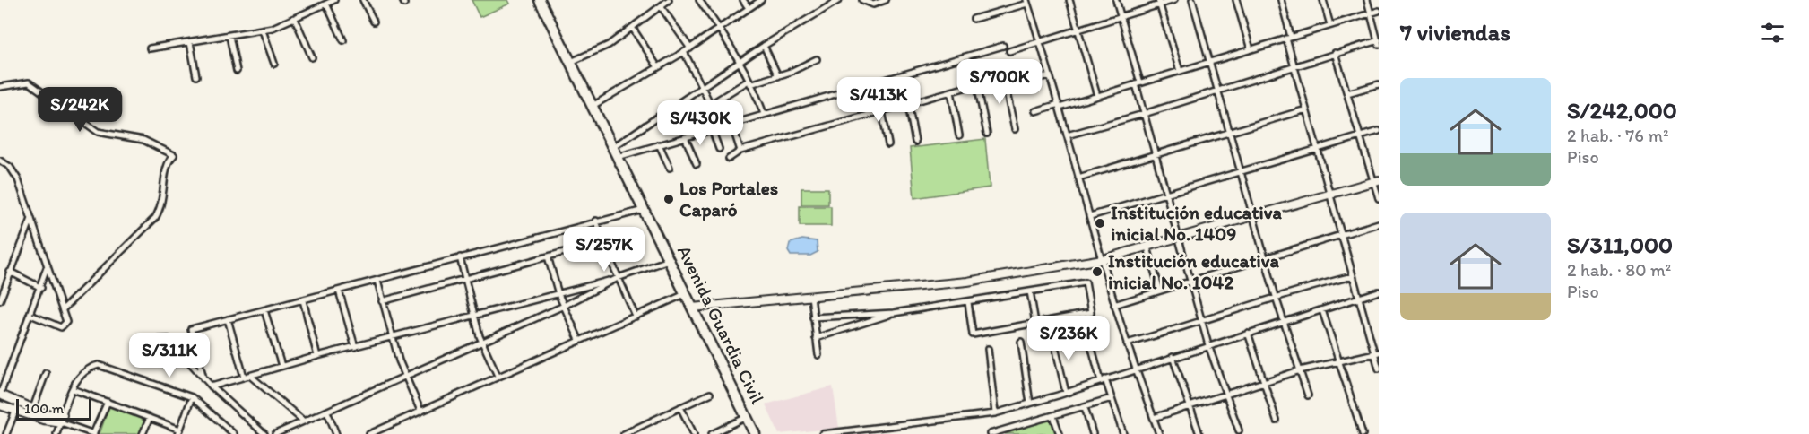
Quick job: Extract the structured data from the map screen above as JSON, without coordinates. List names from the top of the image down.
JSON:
{
  "streets": {
    "highway": ["Avenida Guardia Civil"]
  },
  "places": ["Los Portales Caparó", "Institución educativa inicial No. 1409", "Institución educativa inicial No. 1042"],
  "scale_bar": "100 m",
  "page": {
    "heading": "7 viviendas",
    "price": [
      "S/700K",
      "S/413K",
      "S/242K",
      "S/430K",
      "S/257K",
      "S/236K",
      "S/311K"
    ],
    "list": [
      {
        "name": "S/242,000",
        "note": "2 hab. · 76 m² · Piso"
      },
      {
        "name": "S/311,000",
        "note": "2 hab. · 80 m² · Piso"
      }
    ],
    "scale": "100 m"
  }
}
